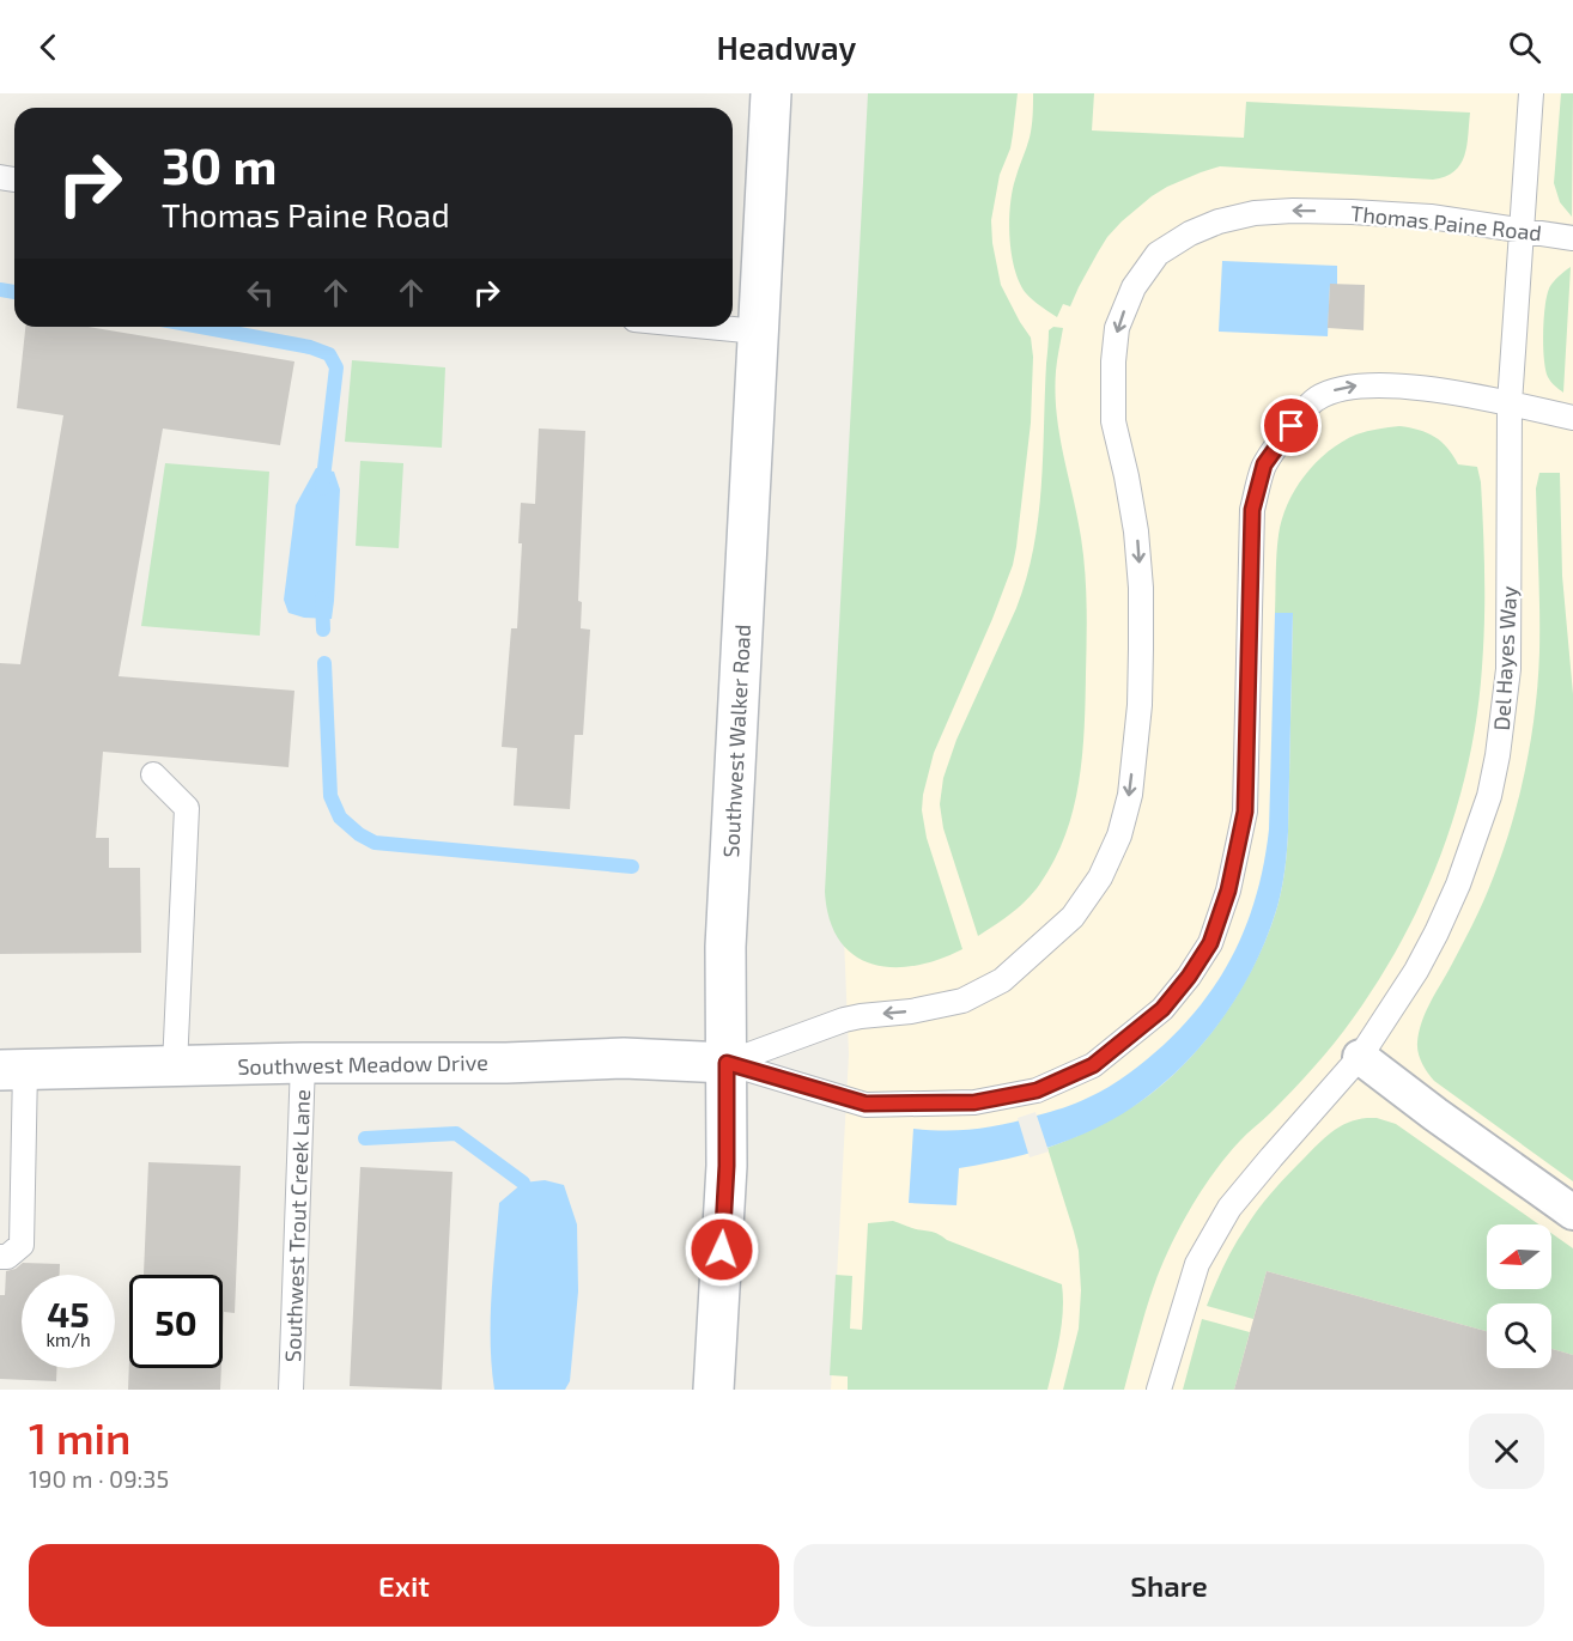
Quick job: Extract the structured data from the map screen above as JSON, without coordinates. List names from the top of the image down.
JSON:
{
  "streets": {
    "main road": ["Southwest Walker Road", "Southwest Meadow Drive"],
    "lane": ["Thomas Paine Road", "Del Hayes Way", "Southwest Trout Creek Lane"]
  },
  "crossings": [
    ["Thomas Paine Road", "Del Hayes Way"],
    ["Thomas Paine Road", "Southwest Walker Road"],
    ["Thomas Paine Road", "Southwest Meadow Drive"],
    ["Southwest Walker Road", "Southwest Meadow Drive"],
    ["Southwest Meadow Drive", "Southwest Trout Creek Lane"]
  ],
  "north": "left",
  "page": {
    "header": "Headway",
    "turn": ["30 m", "Thomas Paine Road"],
    "speed": "45 km/h",
    "limit": "50",
    "heading": ["1 min", "190 m · 09:35"],
    "buttons": ["Exit", "Share"]
  }
}
